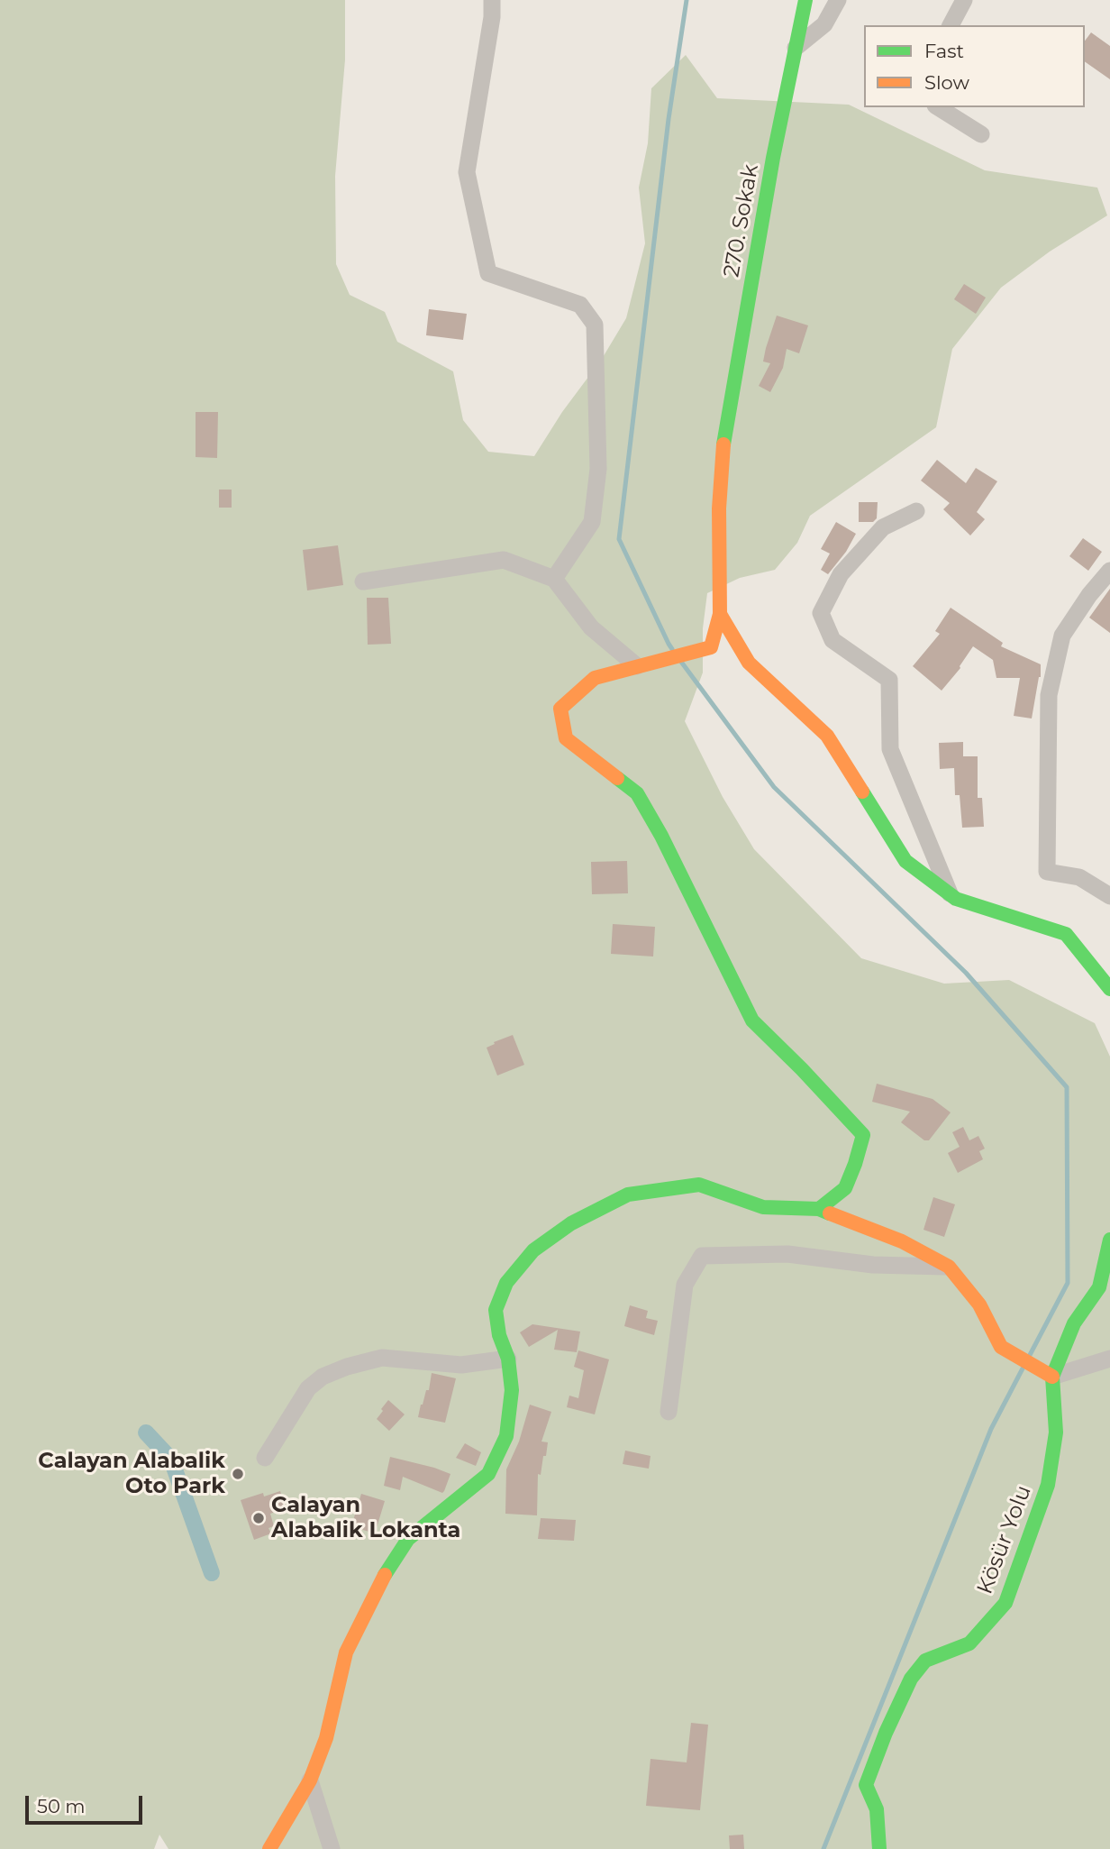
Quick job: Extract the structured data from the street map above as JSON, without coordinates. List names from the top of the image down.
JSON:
{
  "streets": {
    "street": ["270. Sokak", "Kösür Yolu"]
  },
  "places": ["Calayan Alabalik Oto Park", "Calayan Alabalik Lokanta"],
  "legend": ["Fast", "Slow"],
  "scale_bar": "50 m"
}
